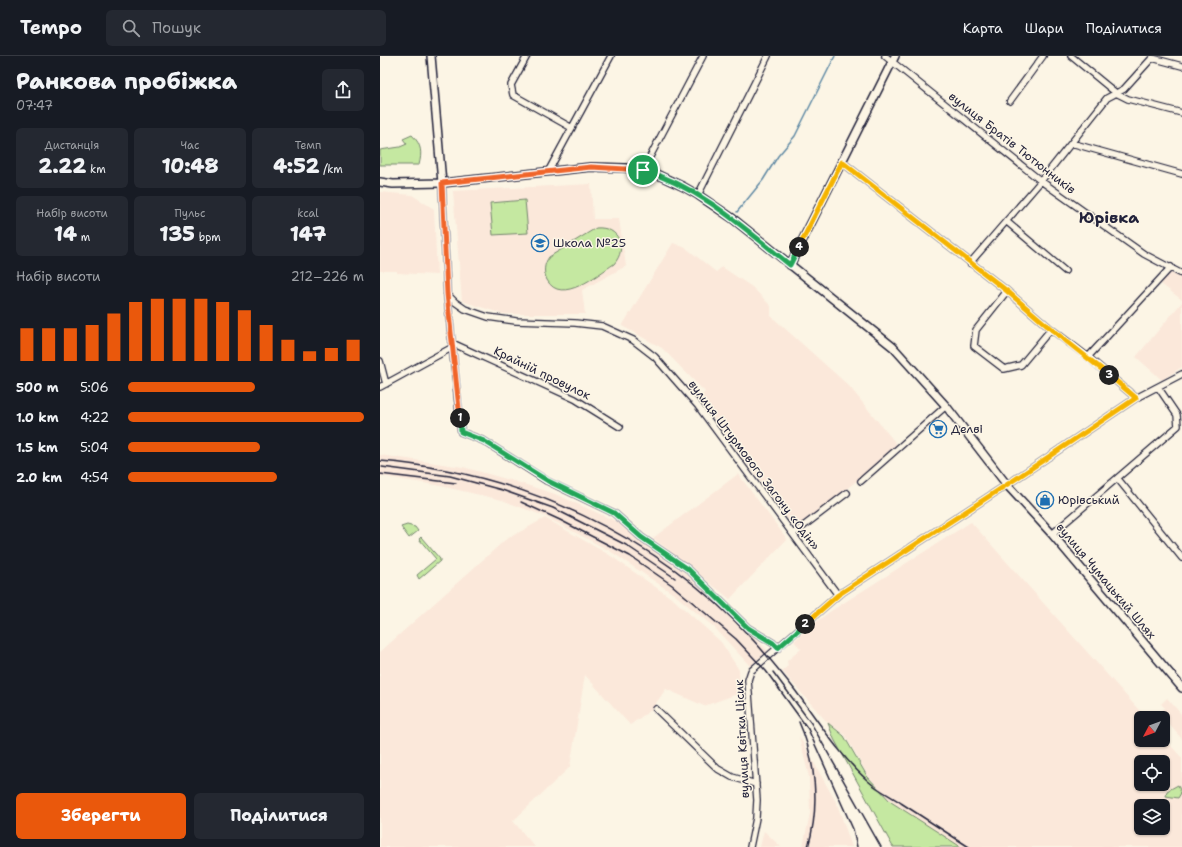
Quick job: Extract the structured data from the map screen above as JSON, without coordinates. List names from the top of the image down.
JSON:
{
  "streets": {
    "main road": ["вулиця Чумацький Шлях"],
    "street": [
      "вулиця Братів Тютюнників",
      "Крайній провулок",
      "вулиця Штурмового Загону «Одін»",
      "вулиця Квітки Цісик"
    ]
  },
  "crossings": [
    ["вулиця Штурмового Загону «Одін»", "вулиця Квітки Цісик"],
    ["вулиця Чумацький Шлях", "вулиця Квітки Цісик"]
  ],
  "districts": ["Юрівка"],
  "places": {
    "school or university": ["Школа №25"],
    "supermarket": ["Делві"],
    "shop": ["Юрівський"]
  },
  "north": "bottom left",
  "page": {
    "header": "Tempo",
    "search": "Пошук",
    "nav": ["Карта", "Шари", "Поділитися"],
    "heading": ["Ранкова пробіжка", "07:47"],
    "stats": [
      ["Дистанція", "2.22 km"],
      ["Час", "10:48"],
      ["Темп", "4:52 /km"],
      ["Набір висоти", "14 m"],
      ["Пульс", "135 bpm"],
      ["kcal", "147"]
    ],
    "pins": [
      "4",
      "3",
      "1",
      "2"
    ],
    "chart": ["Набір висоти", "212–226 m"],
    "list": [
      {
        "name": "500 m",
        "note": "5:06"
      },
      {
        "name": "1.0 km",
        "note": "4:22"
      },
      {
        "name": "1.5 km",
        "note": "5:04"
      },
      {
        "name": "2.0 km",
        "note": "4:54"
      }
    ],
    "buttons": ["Зберегти", "Поділитися"]
  }
}
